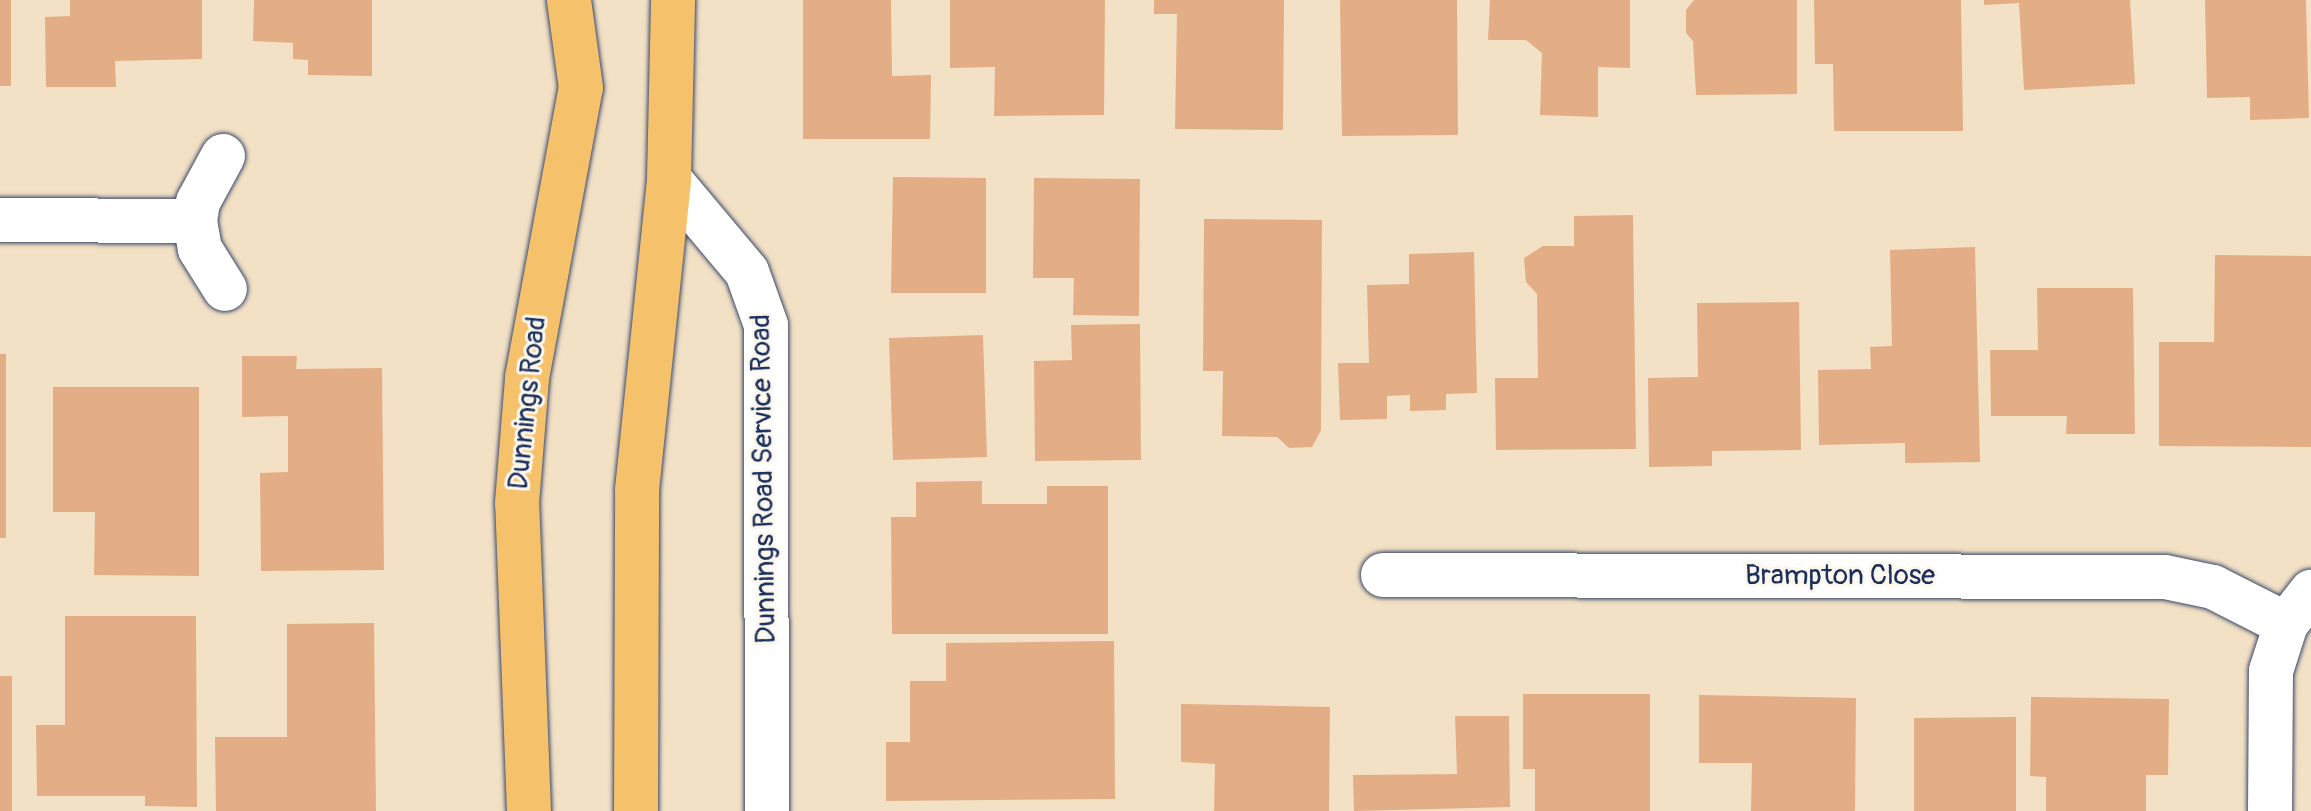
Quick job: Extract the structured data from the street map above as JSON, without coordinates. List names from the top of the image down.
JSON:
{
  "streets": {
    "main road": ["Dunnings Road"],
    "street": ["Dunnings Road Service Road", "Brampton Close"]
  }
}
